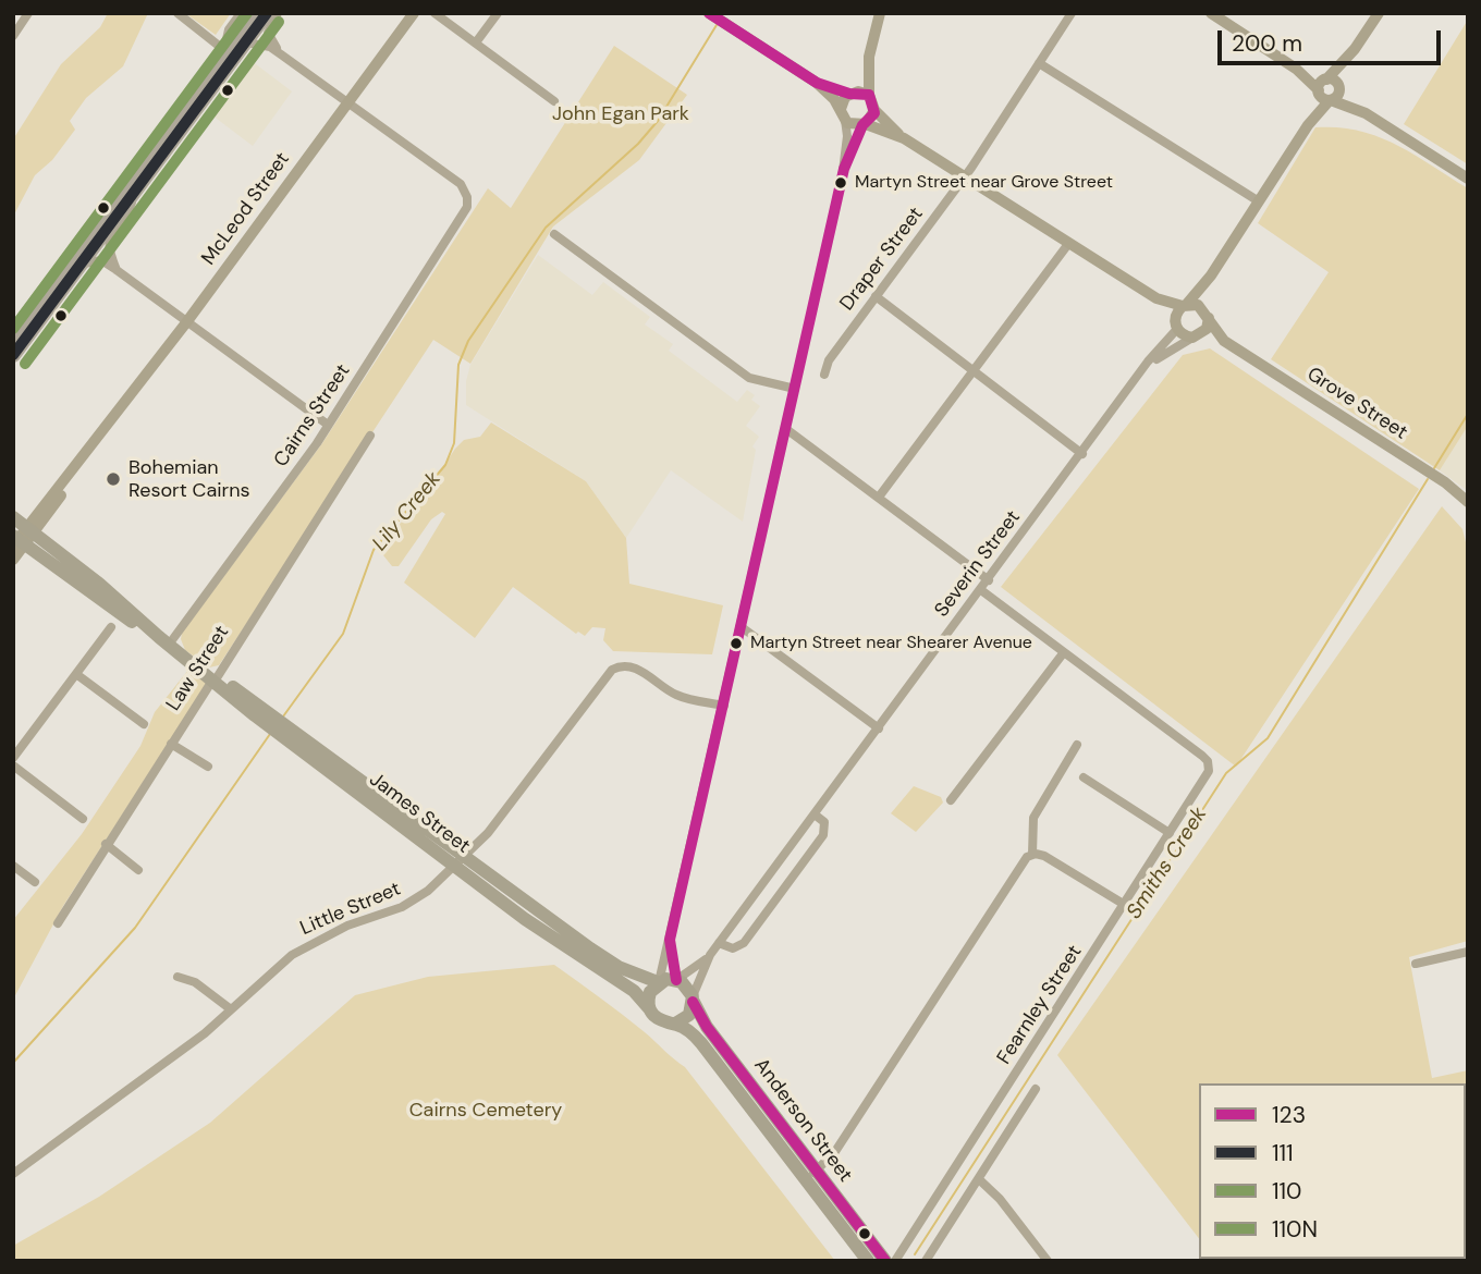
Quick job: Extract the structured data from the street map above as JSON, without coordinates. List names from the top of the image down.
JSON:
{
  "streets": {
    "main road": ["James Street", "Anderson Street"],
    "street": [
      "McLeod Street",
      "Draper Street",
      "Grove Street",
      "Cairns Street",
      "Severin Street",
      "Law Street",
      "Little Street",
      "Fearnley Street"
    ]
  },
  "crossings": [
    ["McLeod Street", "Cairns Street"],
    ["McLeod Street", "James Street"],
    ["Grove Street", "Severin Street"],
    ["Cairns Street", "James Street"],
    ["Severin Street", "James Street"],
    ["Severin Street", "Anderson Street"],
    ["Law Street", "James Street"],
    ["James Street", "Little Street"],
    ["James Street", "Anderson Street"]
  ],
  "water": ["Lily Creek", "Smiths Creek"],
  "parks": ["John Egan Park", "Cairns Cemetery"],
  "places": ["Martyn Street near Grove Street", "Bohemian Resort Cairns", "Martyn Street near Shearer Avenue"],
  "lines": [
    "transit line 123",
    "transit line 111",
    "transit line 110N",
    "transit line 110"
  ],
  "legend": [
    "123",
    "111",
    "110",
    "110N"
  ],
  "scale_bar": "200 m"
}
